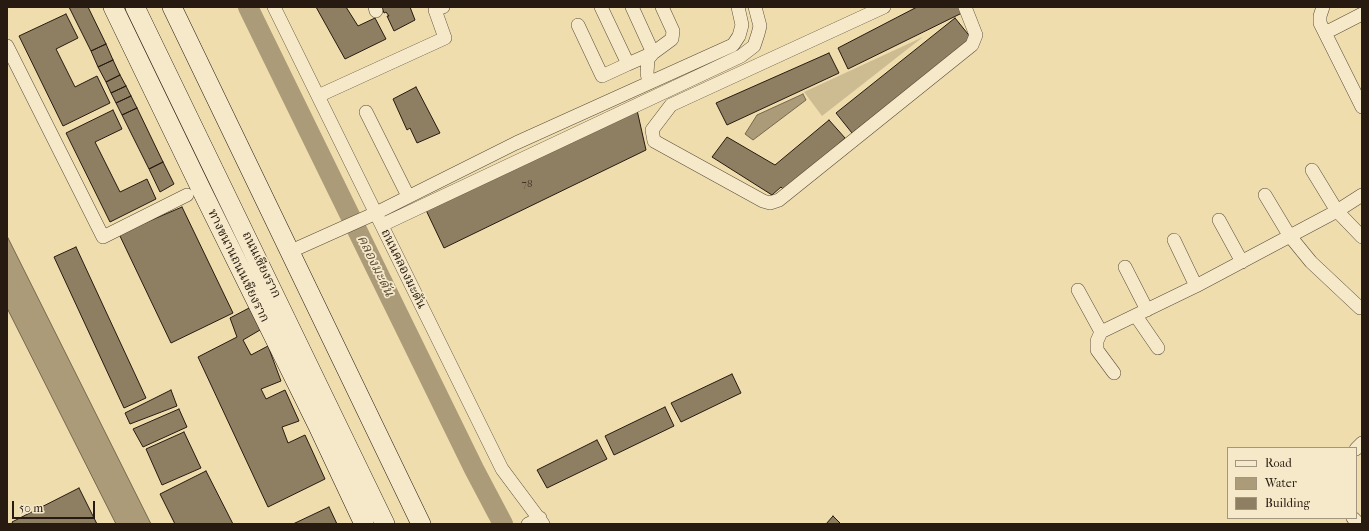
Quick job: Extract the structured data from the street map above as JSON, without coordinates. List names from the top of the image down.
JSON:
{
  "streets": {
    "main road": ["ถนนเชียงราก", "ทางขนานถนนเชียงราก"],
    "street": ["ถนนคลองมะดัน"]
  },
  "water": ["คลองมะดัน"],
  "house_numbers": ["78"],
  "legend": ["Road", "Water", "Building"],
  "scale_bar": "50 m"
}
